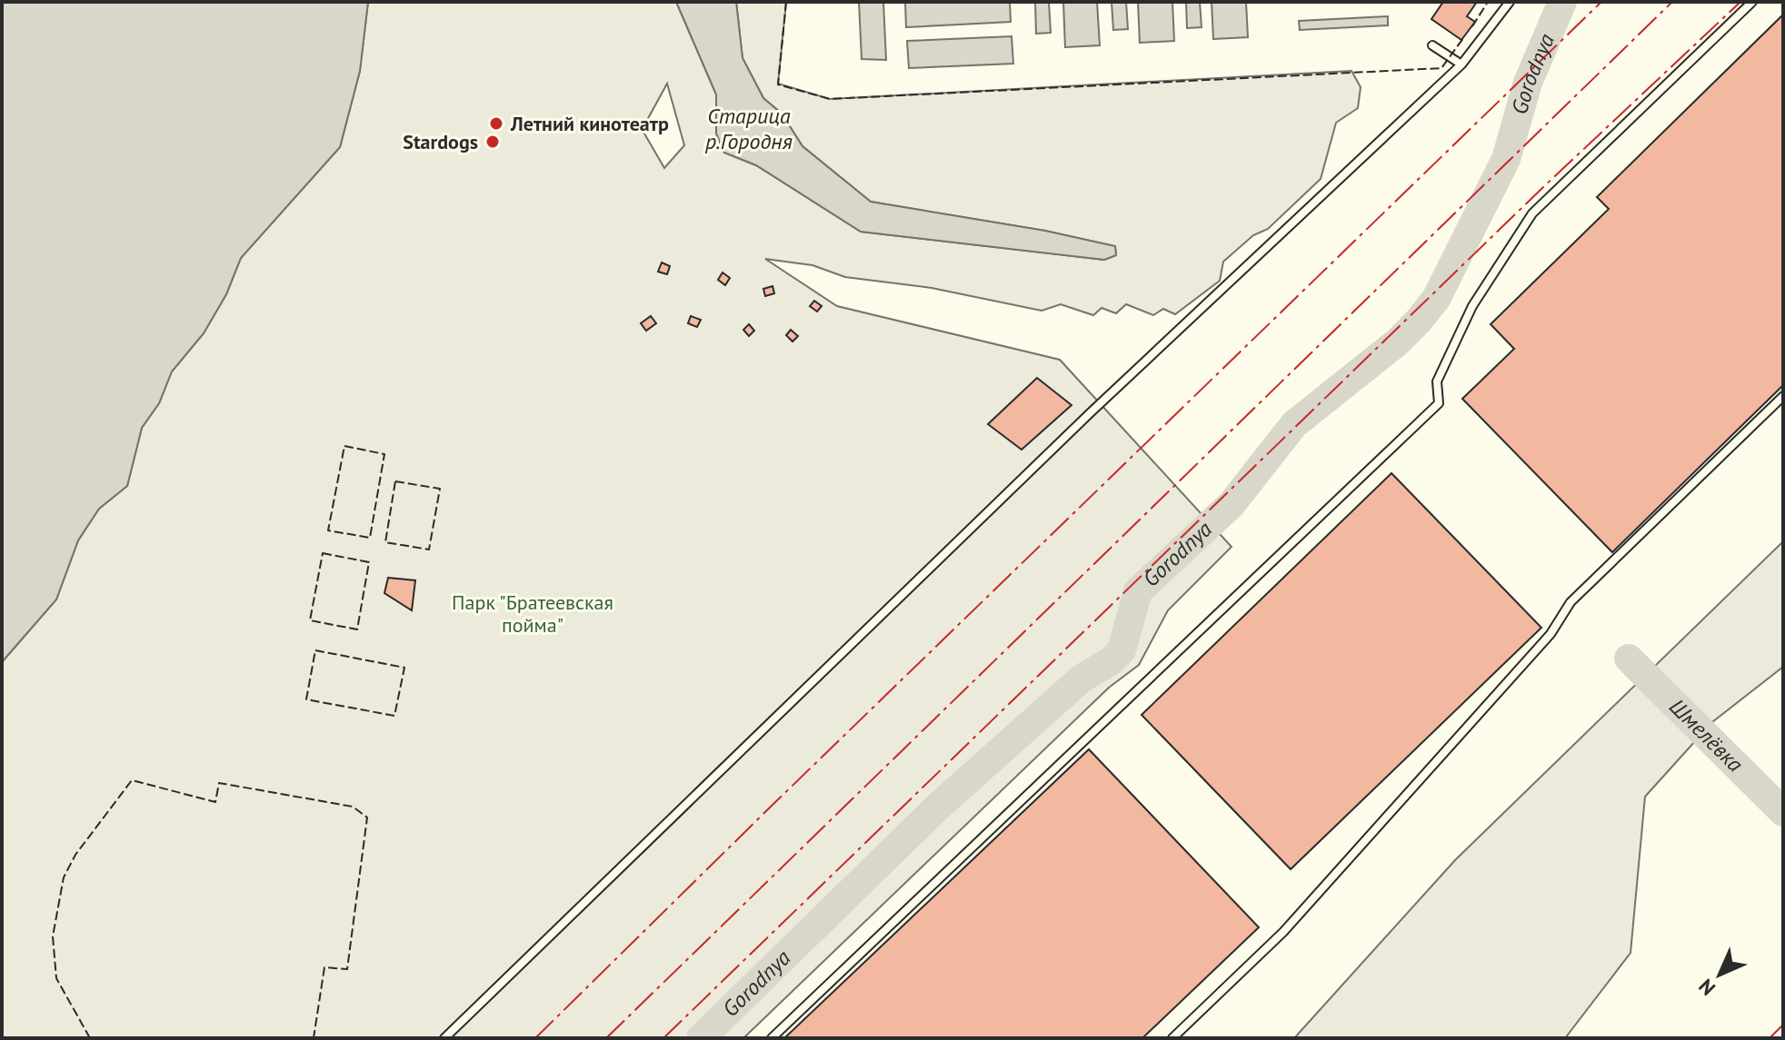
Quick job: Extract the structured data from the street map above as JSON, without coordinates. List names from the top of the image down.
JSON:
{
  "water": ["Gorodnya", "Старица р.Городня", "Шмелёвка"],
  "parks": ["Парк \"Братеевская пойма\""],
  "places": ["Летний кинотеатр", "Stardogs"],
  "north": "bottom left"
}
